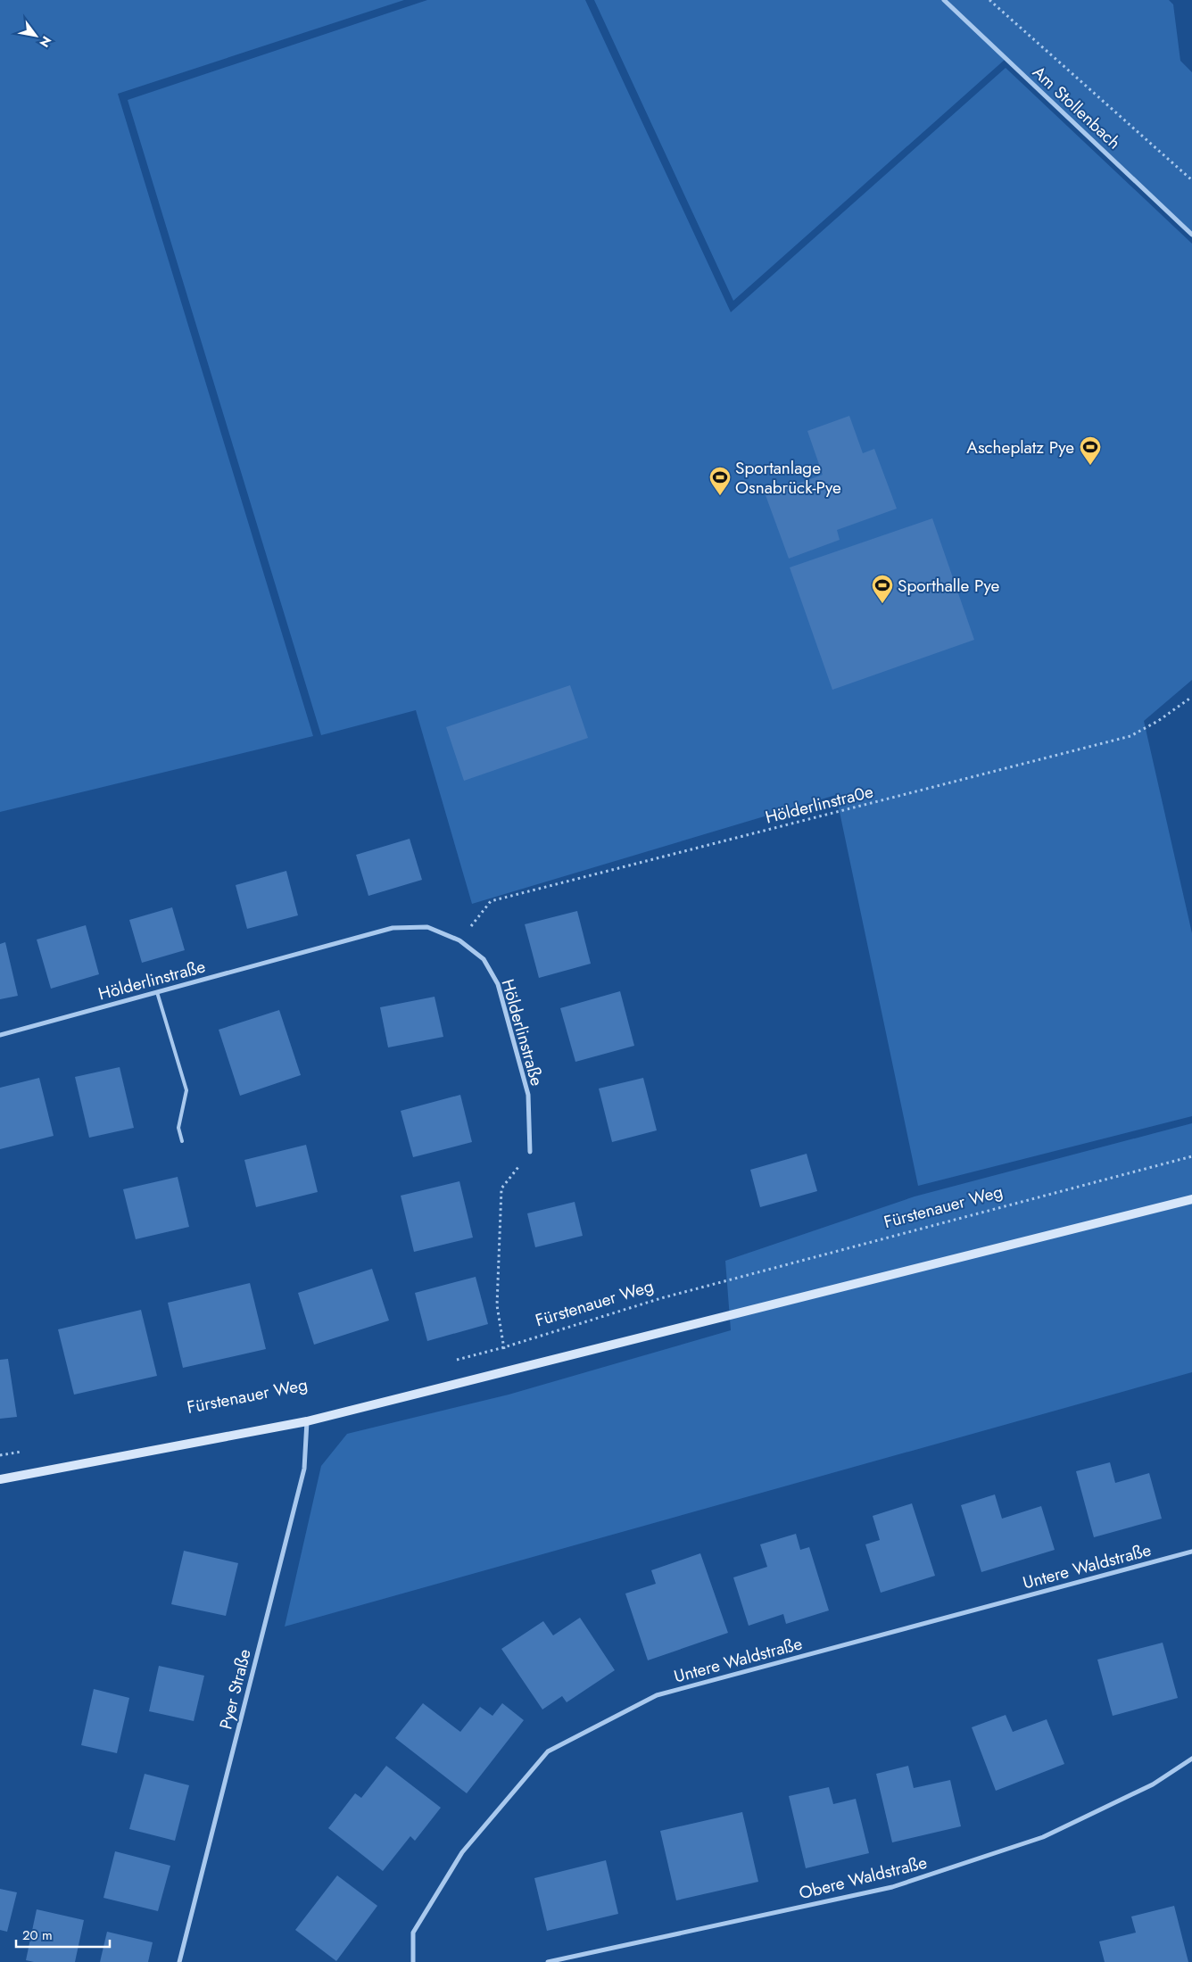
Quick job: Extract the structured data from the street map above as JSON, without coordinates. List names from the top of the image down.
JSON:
{
  "streets": {
    "street": [
      "Am Stollenbach",
      "Hölderlinstraße",
      "Untere Waldstraße",
      "Pyer Straße",
      "Obere Waldstraße"
    ],
    "path": ["Hölderlinstra0e", "Fürstenauer Weg"]
  },
  "crossings": [
    ["Hölderlinstra0e", "Hölderlinstraße"]
  ],
  "places": {
    "sports": ["Ascheplatz Pye", "Sportanlage Osnabrück-Pye", "Sporthalle Pye"]
  },
  "scale_bar": "20 m",
  "north": "bottom right"
}
